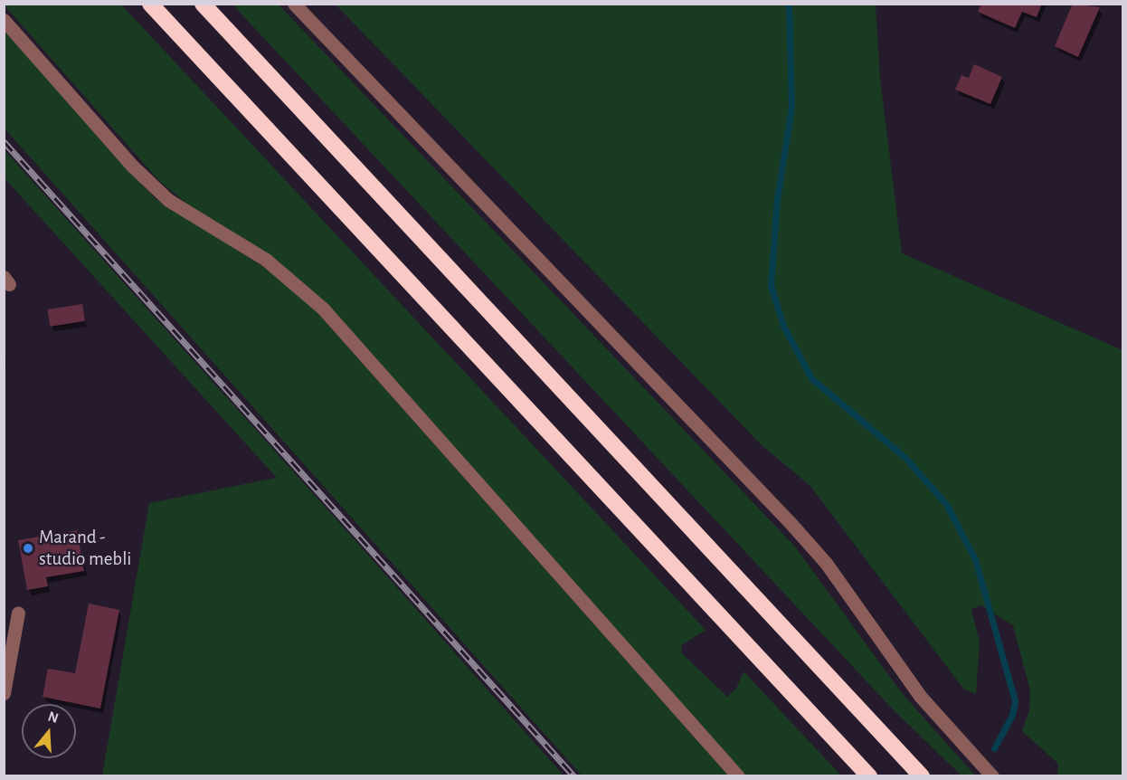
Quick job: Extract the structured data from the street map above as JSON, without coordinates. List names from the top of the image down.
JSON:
{
  "places": ["Marand - studio mebli"],
  "north": "top"
}
